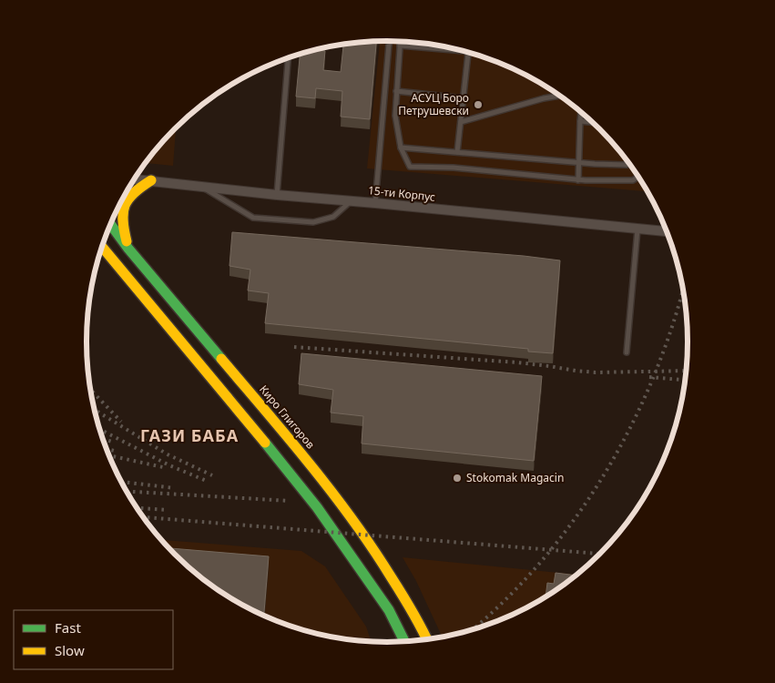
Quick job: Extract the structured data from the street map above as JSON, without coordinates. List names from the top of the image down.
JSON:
{
  "streets": {
    "street": ["15-ти Корпус", "Киро Глигоров"]
  },
  "districts": ["ГАЗИ БАБА"],
  "places": ["АСУЦ Боро Петрушевски", "Stokomak Magacin"],
  "legend": ["Fast", "Slow"]
}
